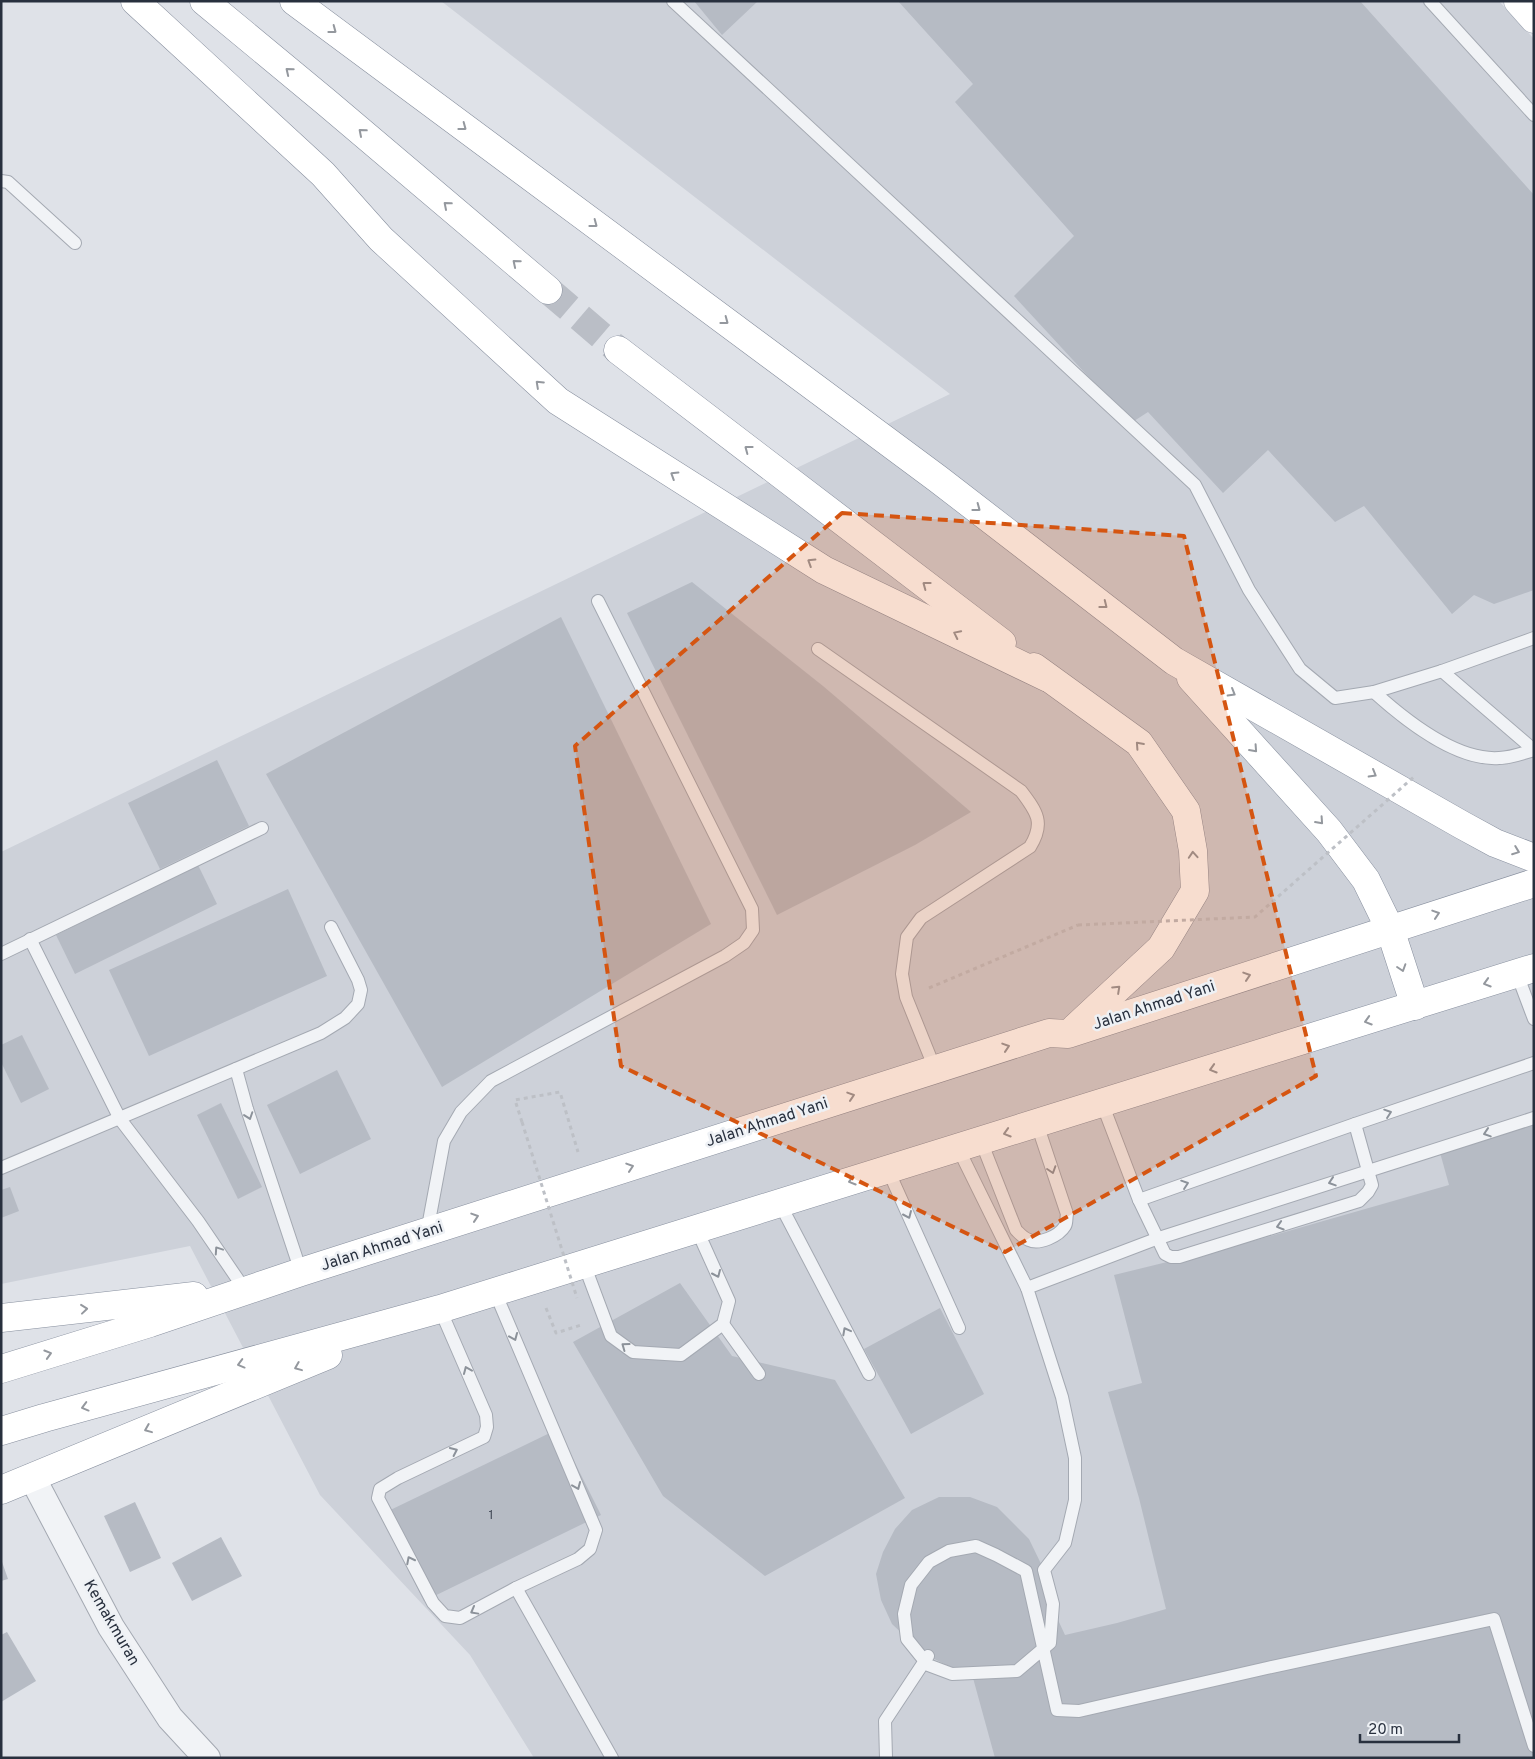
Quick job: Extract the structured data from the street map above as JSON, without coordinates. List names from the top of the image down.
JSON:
{
  "streets": {
    "main road": ["Jalan Ahmad Yani"],
    "street": ["Kemakmuran"]
  },
  "house_numbers": ["1"],
  "scale_bar": "20 m"
}
